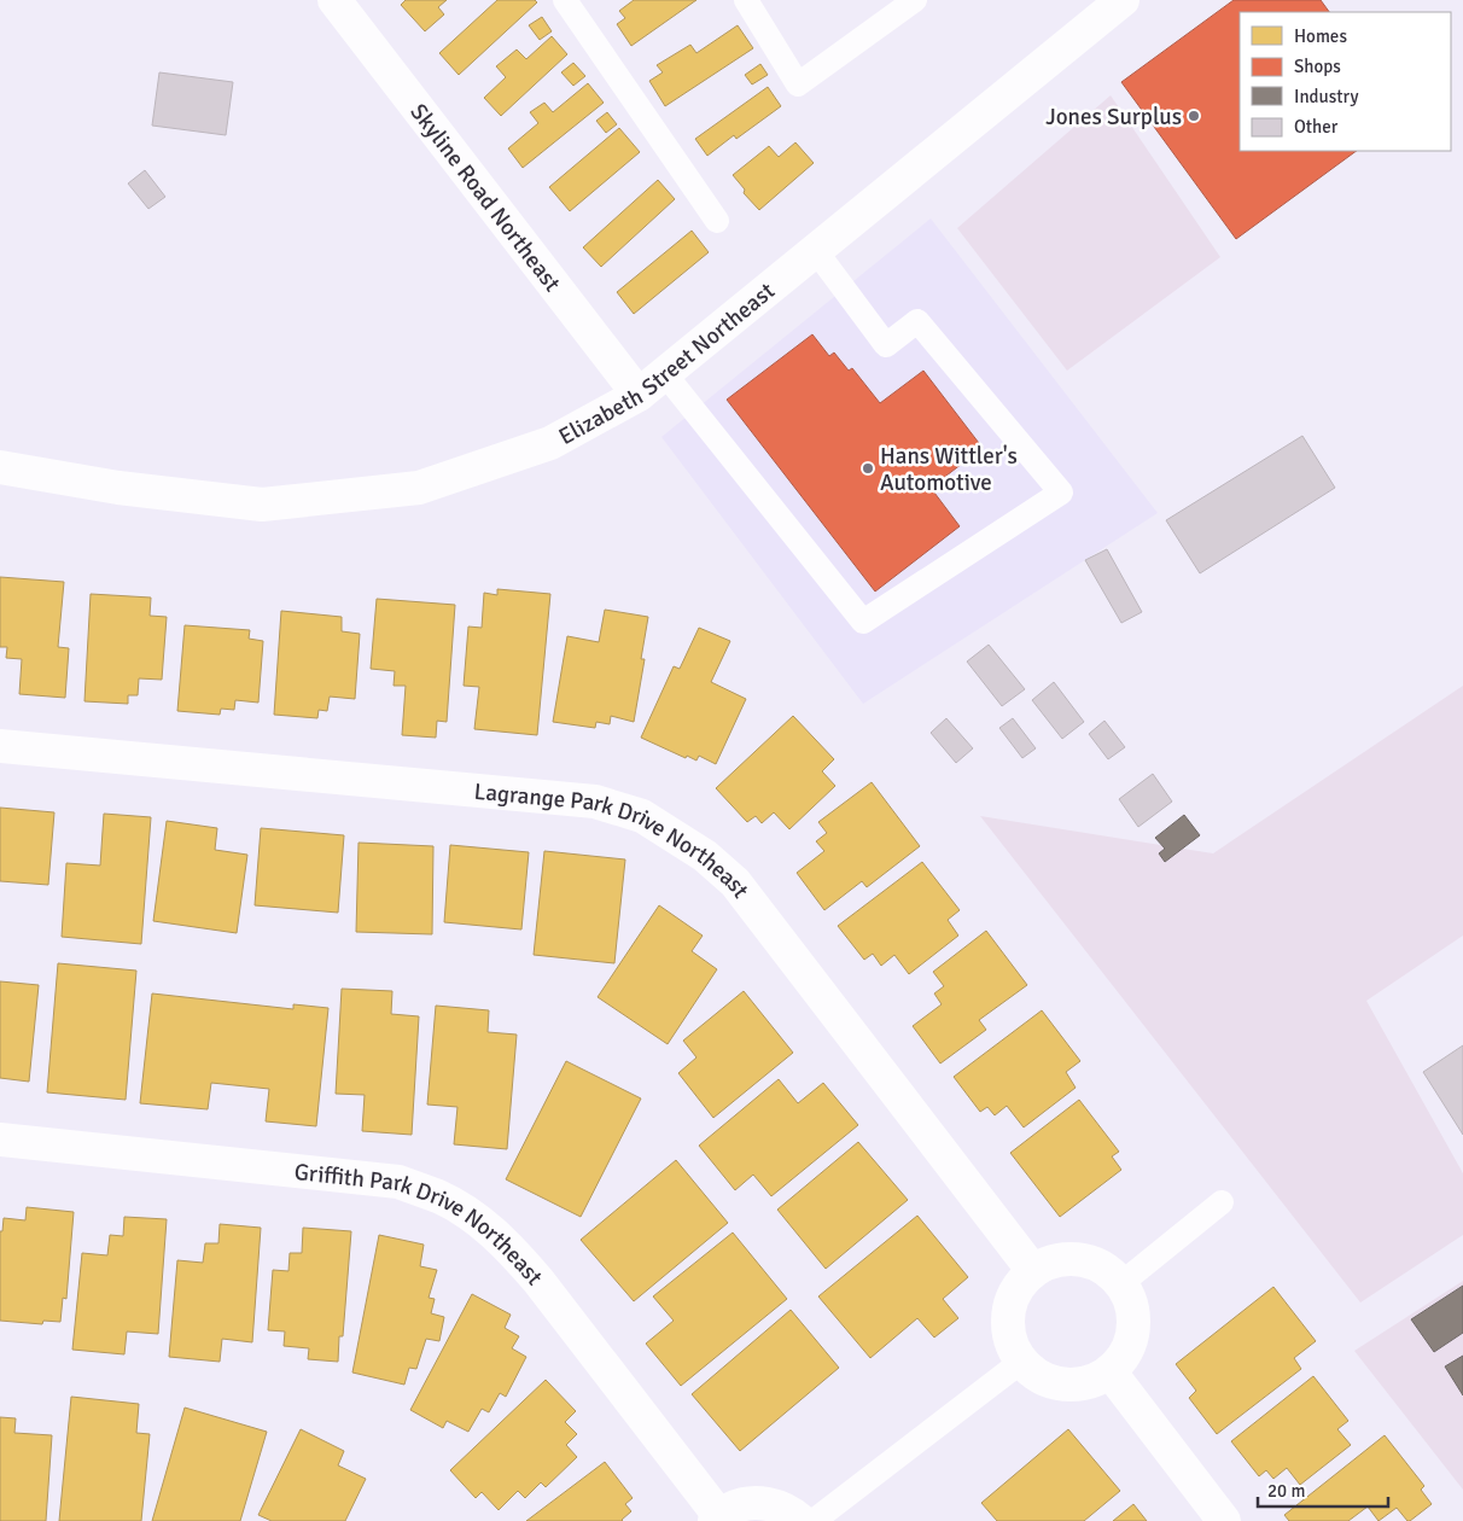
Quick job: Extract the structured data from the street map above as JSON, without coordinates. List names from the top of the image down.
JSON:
{
  "streets": {
    "street": [
      "Skyline Road Northeast",
      "Elizabeth Street Northeast",
      "Lagrange Park Drive Northeast",
      "Griffith Park Drive Northeast"
    ]
  },
  "crossings": [
    ["Skyline Road Northeast", "Elizabeth Street Northeast"]
  ],
  "places": ["Jones Surplus", "Hans Wittler's Automotive"],
  "legend": [
    "Homes",
    "Shops",
    "Industry",
    "Other"
  ],
  "scale_bar": "20 m"
}
